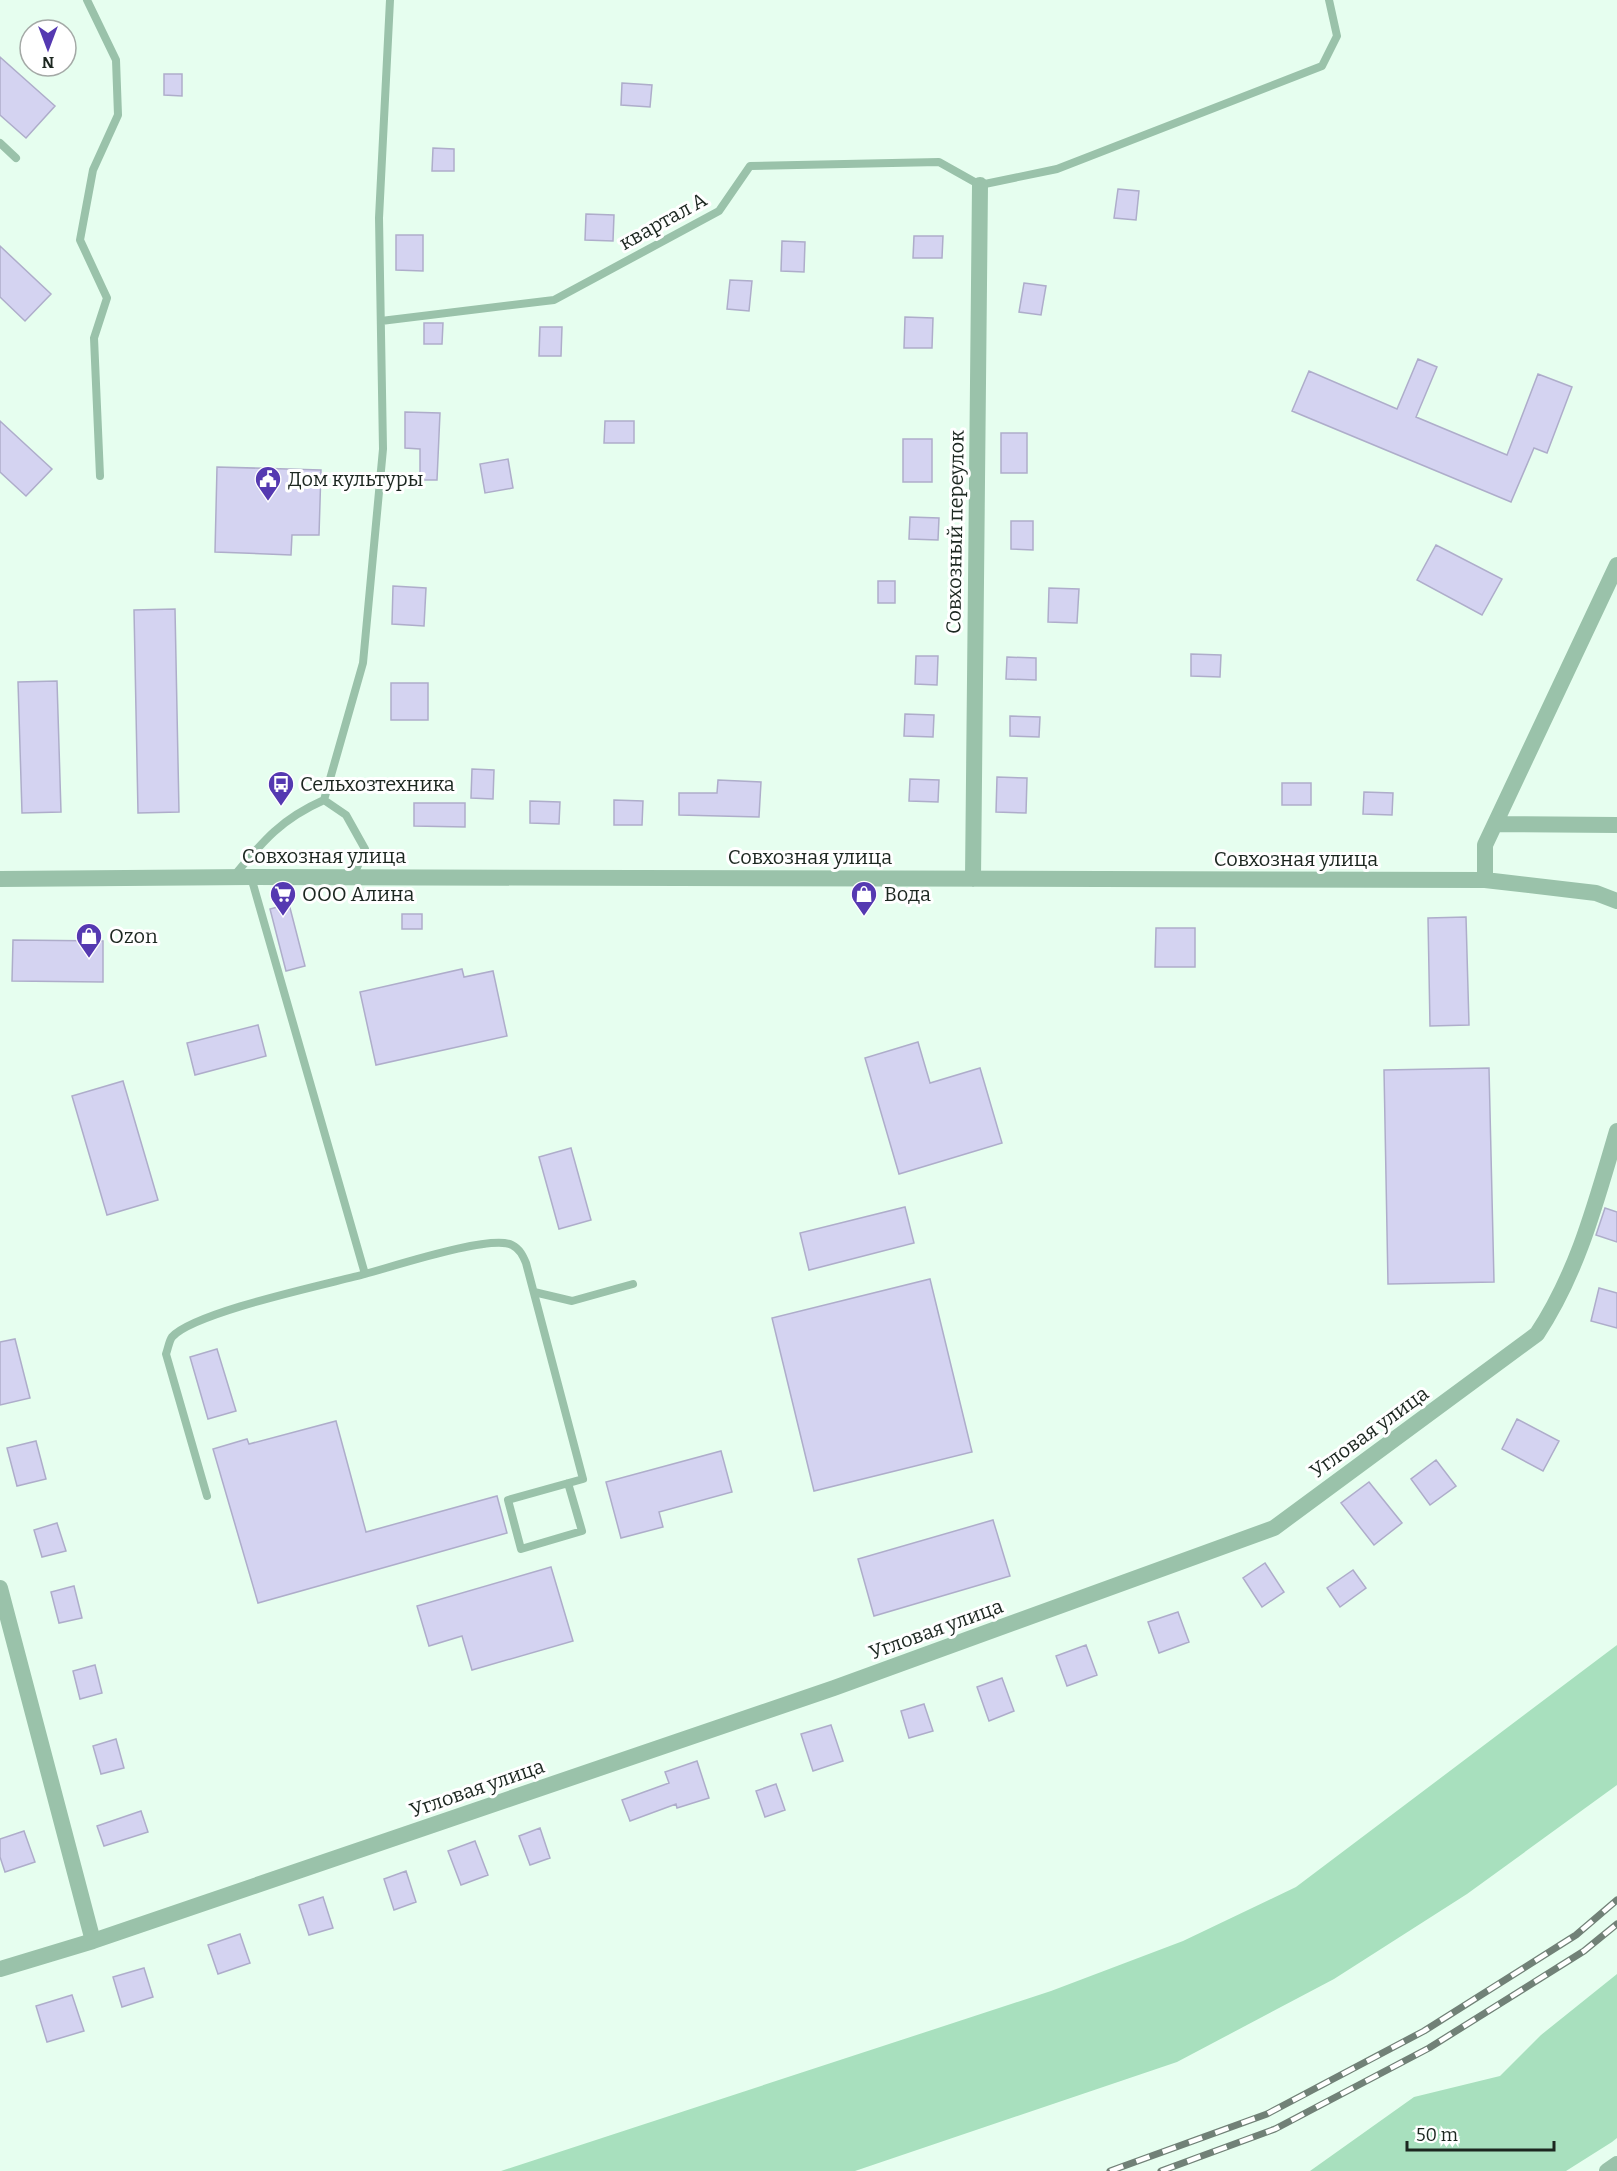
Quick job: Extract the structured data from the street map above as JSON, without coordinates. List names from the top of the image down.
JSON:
{
  "streets": {
    "street": ["Совхозный переулок", "Совхозная улица", "Угловая улица"],
    "lane": ["квартал А"]
  },
  "crossings": [
    ["квартал А", "Совхозный переулок"],
    ["Совхозный переулок", "Совхозная улица"]
  ],
  "places": {
    "public building": ["Дом культуры"],
    "bus stop": ["Сельхозтехника"],
    "supermarket": ["ООО Алина"],
    "shop": ["Вода", "Ozon"]
  },
  "scale_bar": "50 m",
  "north": "bottom"
}
